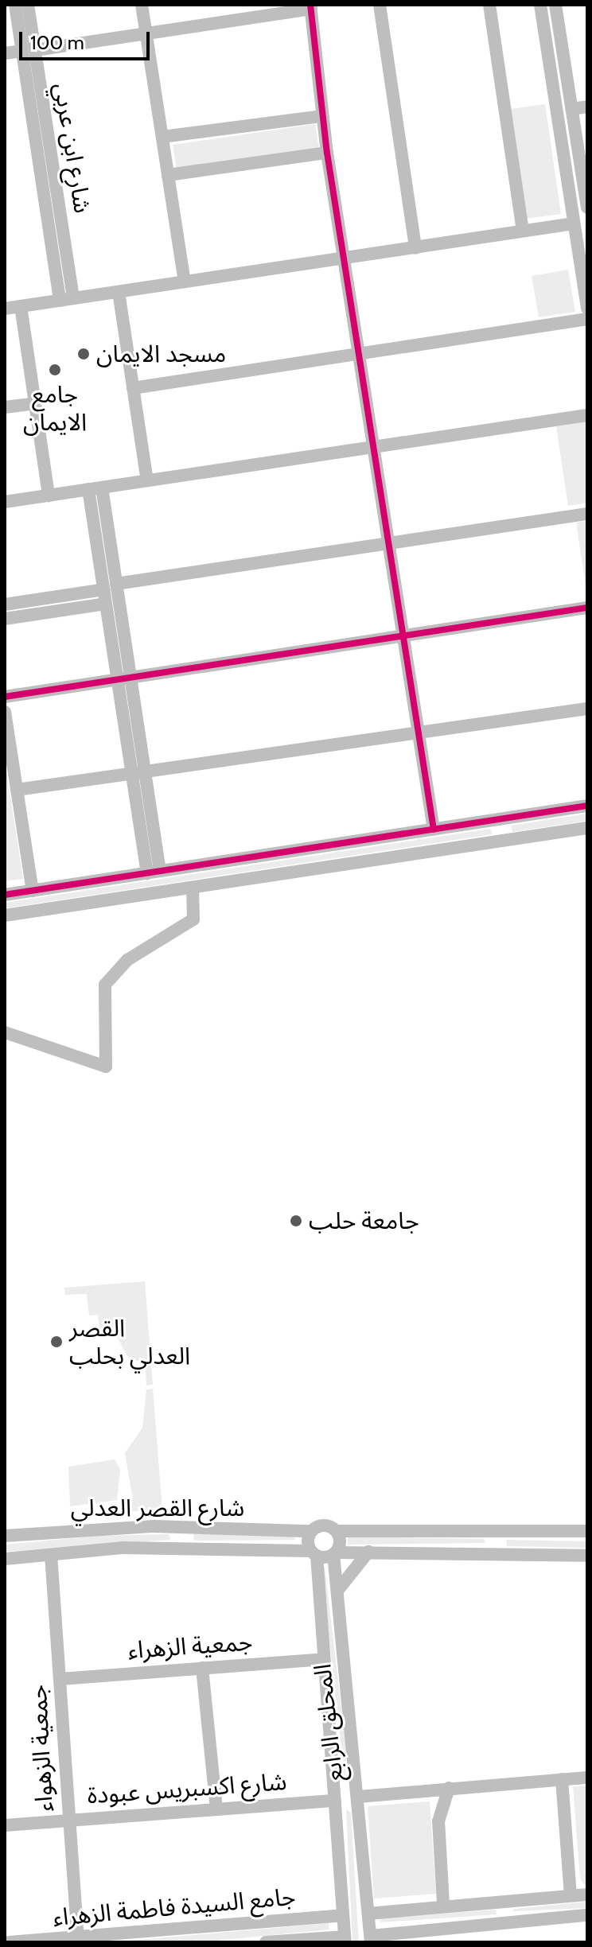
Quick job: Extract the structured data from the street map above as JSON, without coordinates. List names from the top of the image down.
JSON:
{
  "streets": {
    "street": [
      "شارع ابن عربي",
      "شارع القصر العدلي",
      "جمعية الزهراء",
      "المحلق الرابع",
      "جمعية الزهواء",
      "شارع اكسبريس عبودة",
      "جامع السيدة فاطمة الزهراء"
    ]
  },
  "crossings": [
    ["شارع القصر العدلي", "المحلق الرابع"],
    ["شارع القصر العدلي", "جمعية الزهواء"],
    ["جمعية الزهراء", "المحلق الرابع"],
    ["جمعية الزهراء", "جمعية الزهواء"],
    ["المحلق الرابع", "شارع اكسبريس عبودة"],
    ["جمعية الزهواء", "شارع اكسبريس عبودة"],
    ["جمعية الزهواء", "جامع السيدة فاطمة الزهراء"]
  ],
  "places": [
    "مسجد الايمان",
    "جامع الايمان",
    "جامعة حلب",
    "القصر العدلي بحلب"
  ],
  "scale_bar": "100 m"
}
